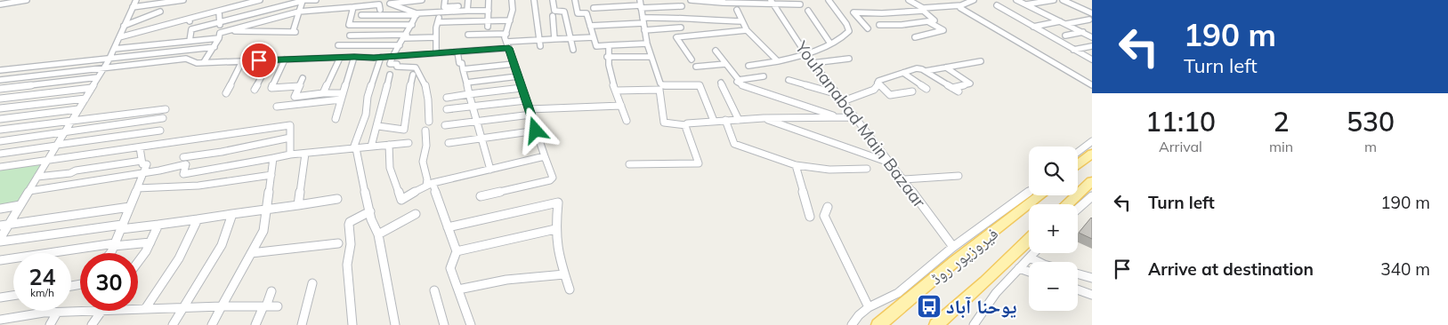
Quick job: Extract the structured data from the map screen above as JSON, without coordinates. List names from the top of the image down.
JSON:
{
  "streets": {
    "main road": ["فیروزپور روڈ"],
    "street": ["Youhanabad Main Bazaar"]
  },
  "places": {
    "bus stop": ["یوحنا آباد"]
  },
  "page": {
    "turn": ["190 m", "Turn left"],
    "eta": [
      "11:10",
      "Arrival",
      "2",
      "min",
      "530",
      "m"
    ],
    "map_buttons": ["+", "−"],
    "list": [
      {
        "name": "Turn left",
        "value": "190 m"
      },
      {
        "name": "Arrive at destination",
        "value": "340 m"
      }
    ],
    "speed": "24 km/h",
    "limit": "30"
  }
}
